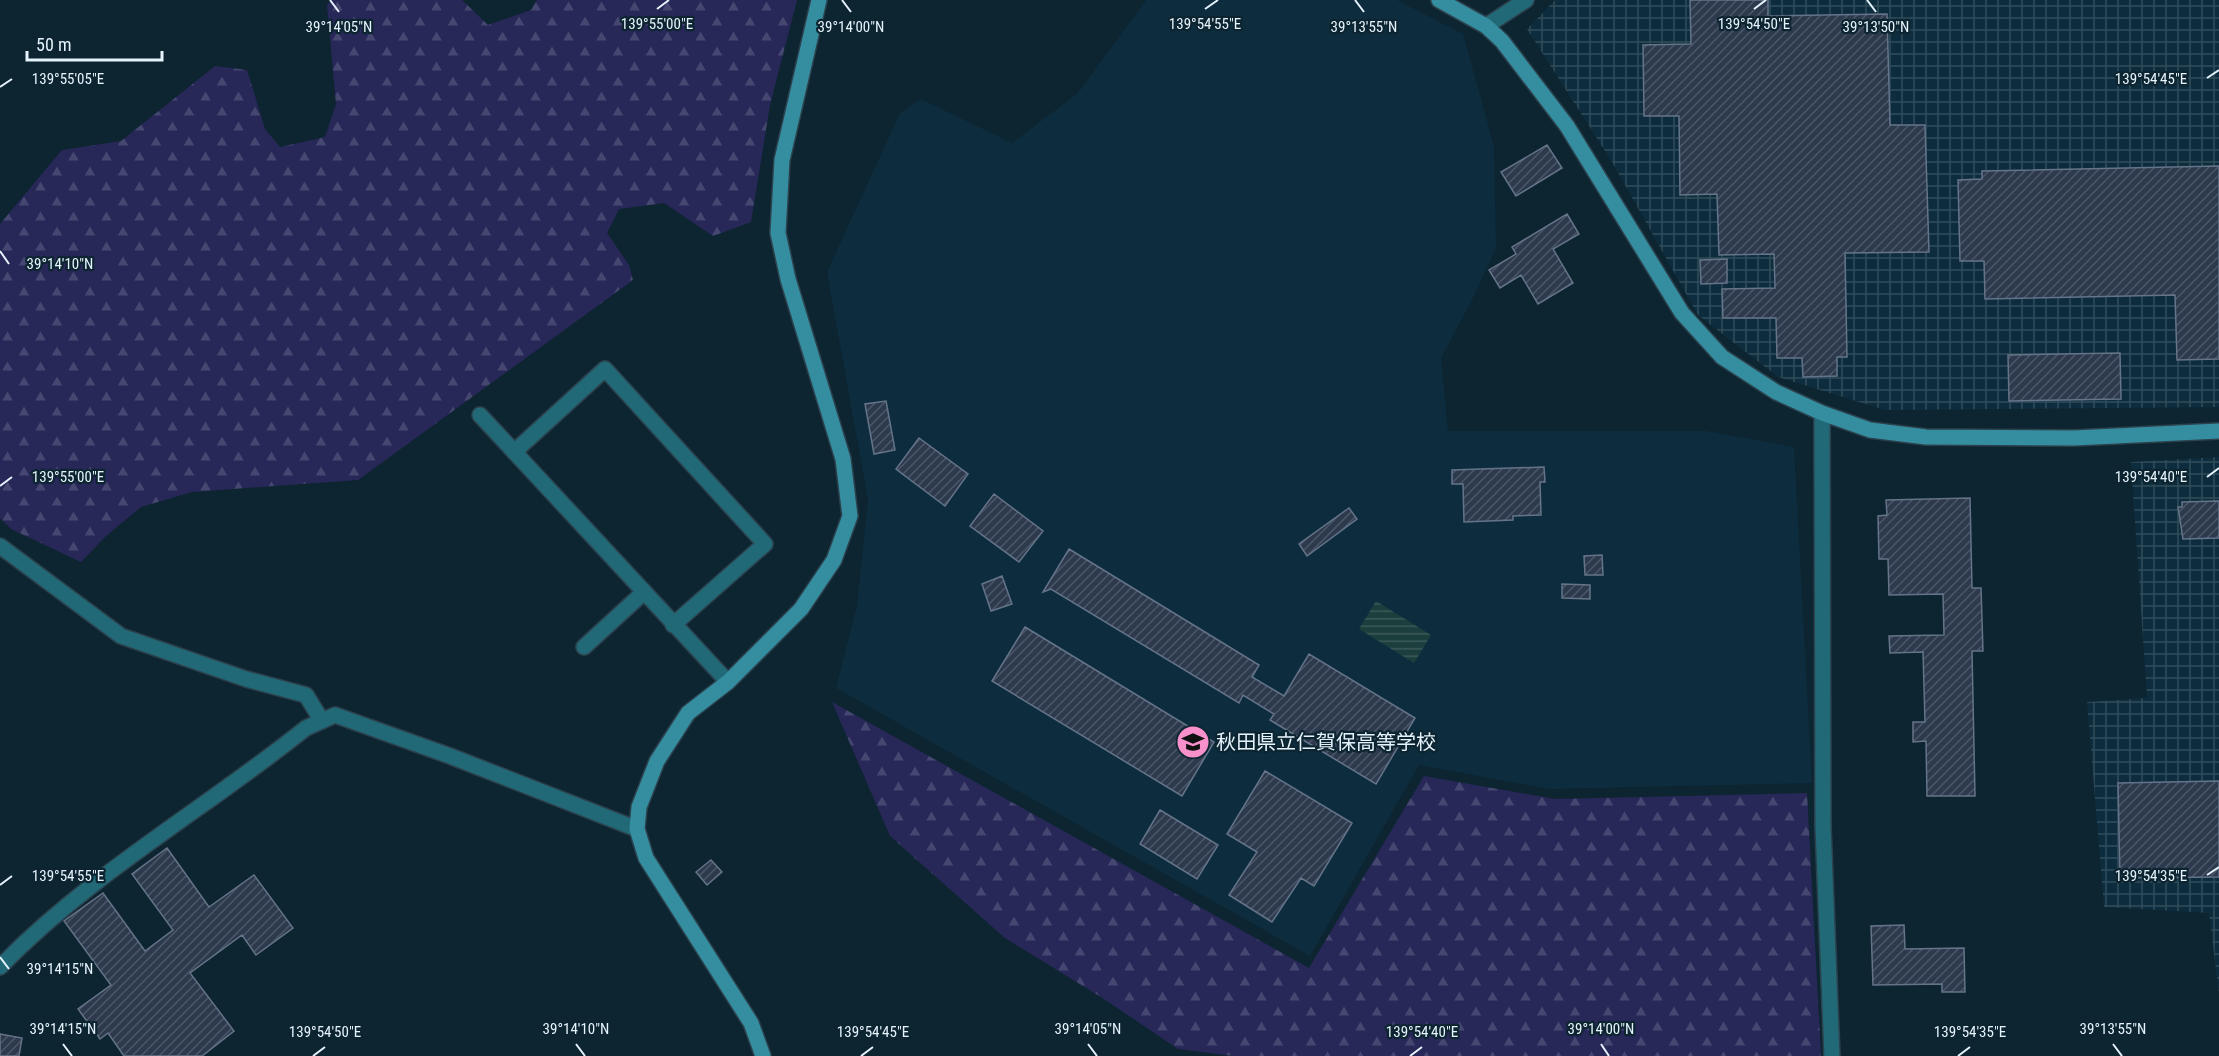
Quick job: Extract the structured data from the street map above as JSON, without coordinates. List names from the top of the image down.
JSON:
{
  "places": {
    "school or university": ["秋田県立仁賀保高等学校"]
  },
  "scale_bar": "50 m",
  "coordinates": [
    "139°54'50\"E",
    "139°55'00\"E",
    "139°54'55\"E",
    "39°14'05\"N",
    "39°14'00\"N",
    "39°13'55\"N",
    "39°13'50\"N",
    "139°54'45\"E",
    "139°55'05\"E",
    "39°14'10\"N",
    "139°54'40\"E",
    "139°54'35\"E",
    "39°14'15\"N"
  ]
}
